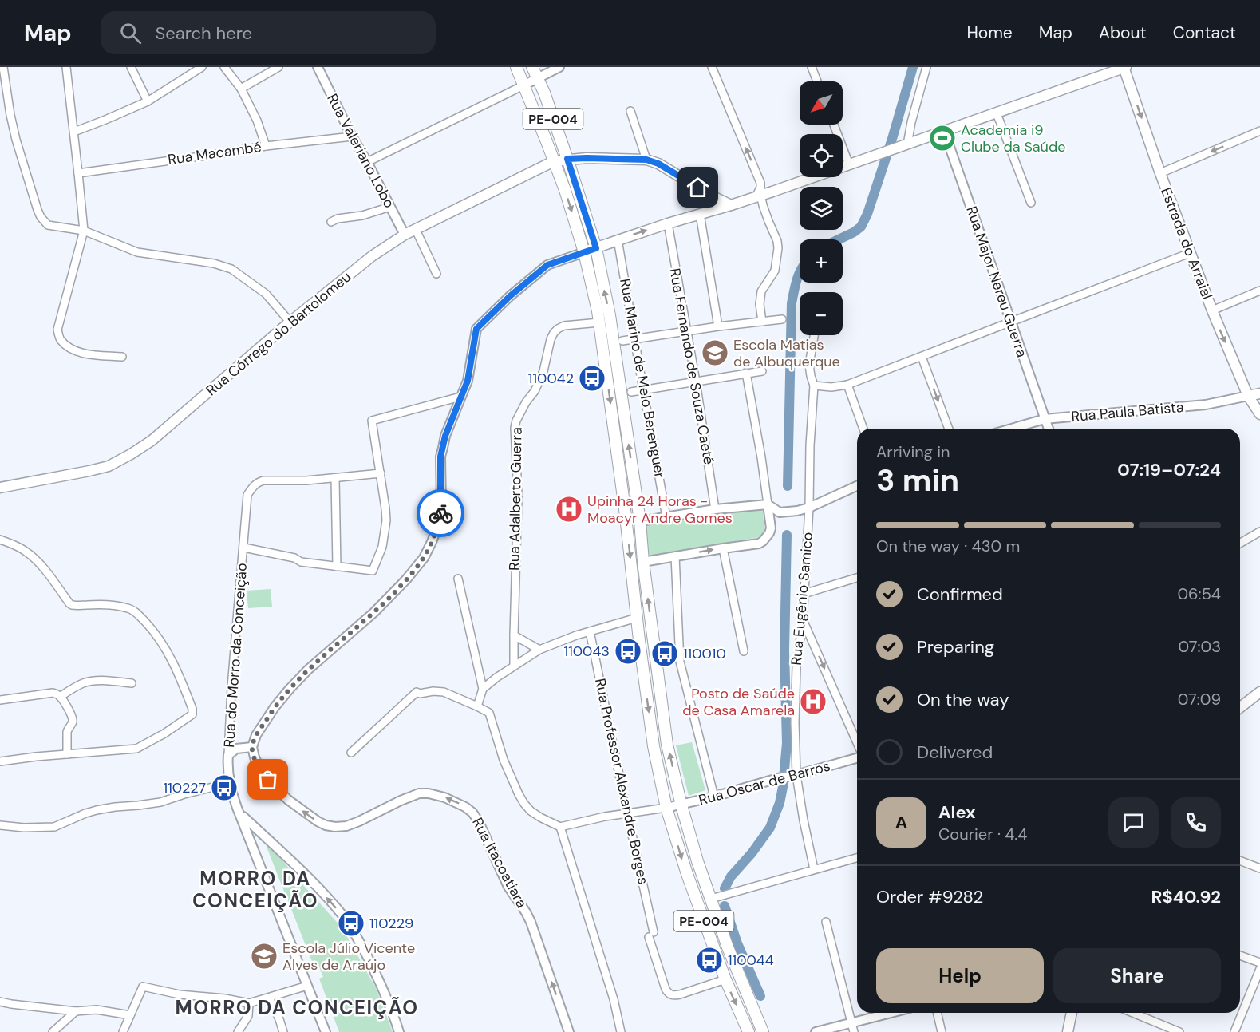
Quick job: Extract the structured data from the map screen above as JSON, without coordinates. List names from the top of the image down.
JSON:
{
  "streets": {
    "main road": [
      "PE-004",
      "Estrada do Arraial",
      "Rua Córrego do Bartolomeu",
      "Rua Paula Batista"
    ],
    "street": [
      "Rua Valeriano Lobo",
      "Rua Macambé",
      "Rua Major Nereu Guerra",
      "Rua Fernando de Souza Caeté",
      "Rua Marino de Melo Berenguer",
      "Rua Adalberto Guerra",
      "Rua Eugênio Samico",
      "Rua do Morro da Conceição",
      "Rua Professor Alexandre Borges",
      "Rua Oscar de Barros",
      "Rua Itacoatiara"
    ]
  },
  "crossings": [
    ["PE-004", "Rua Córrego do Bartolomeu"],
    ["PE-004", "Rua Adalberto Guerra"],
    ["PE-004", "Rua Professor Alexandre Borges"],
    ["PE-004", "Rua Oscar de Barros"],
    ["Rua Valeriano Lobo", "Rua Macambé"],
    ["Rua Valeriano Lobo", "Rua Córrego do Bartolomeu"],
    ["Estrada do Arraial", "Rua Paula Batista"],
    ["Rua Major Nereu Guerra", "Rua Paula Batista"],
    ["Rua Eugênio Samico", "Rua Oscar de Barros"]
  ],
  "one_way": ["Estrada do Arraial", "Rua Itacoatiara"],
  "districts": ["MORRO DA CONCEIÇÃO", "MORRO DA CONCEIÇÃO"],
  "places": {
    "sports": ["Academia i9 Clube da Saúde"],
    "school or university": ["Escola Matias de Albuquerque", "Escola Júlio Vicente Alves de Araújo"],
    "bus stop": [
      "110042",
      "110043",
      "110010",
      "110227",
      "110229",
      "110044"
    ],
    "hospital": ["Upinha 24 Horas - Moacyr Andre Gomes", "Posto de Saúde de Casa Amarela"]
  },
  "north": "bottom left",
  "page": {
    "header": "Map",
    "search": "Search here",
    "nav": [
      "Home",
      "Map",
      "About",
      "Contact"
    ],
    "map_buttons": ["+", "−"],
    "heading": ["3 min", "Arriving in", "07:19–07:24"],
    "panel": [
      "Alex",
      "Courier · 4.4",
      "Order #9282",
      "R$40.92"
    ],
    "bar": "On the way · 430 m",
    "list": [
      ["Confirmed", "06:54"],
      ["Preparing", "07:03"],
      ["On the way", "07:09"],
      "Delivered"
    ],
    "round": "A",
    "buttons": ["Help", "Share"]
  }
}
